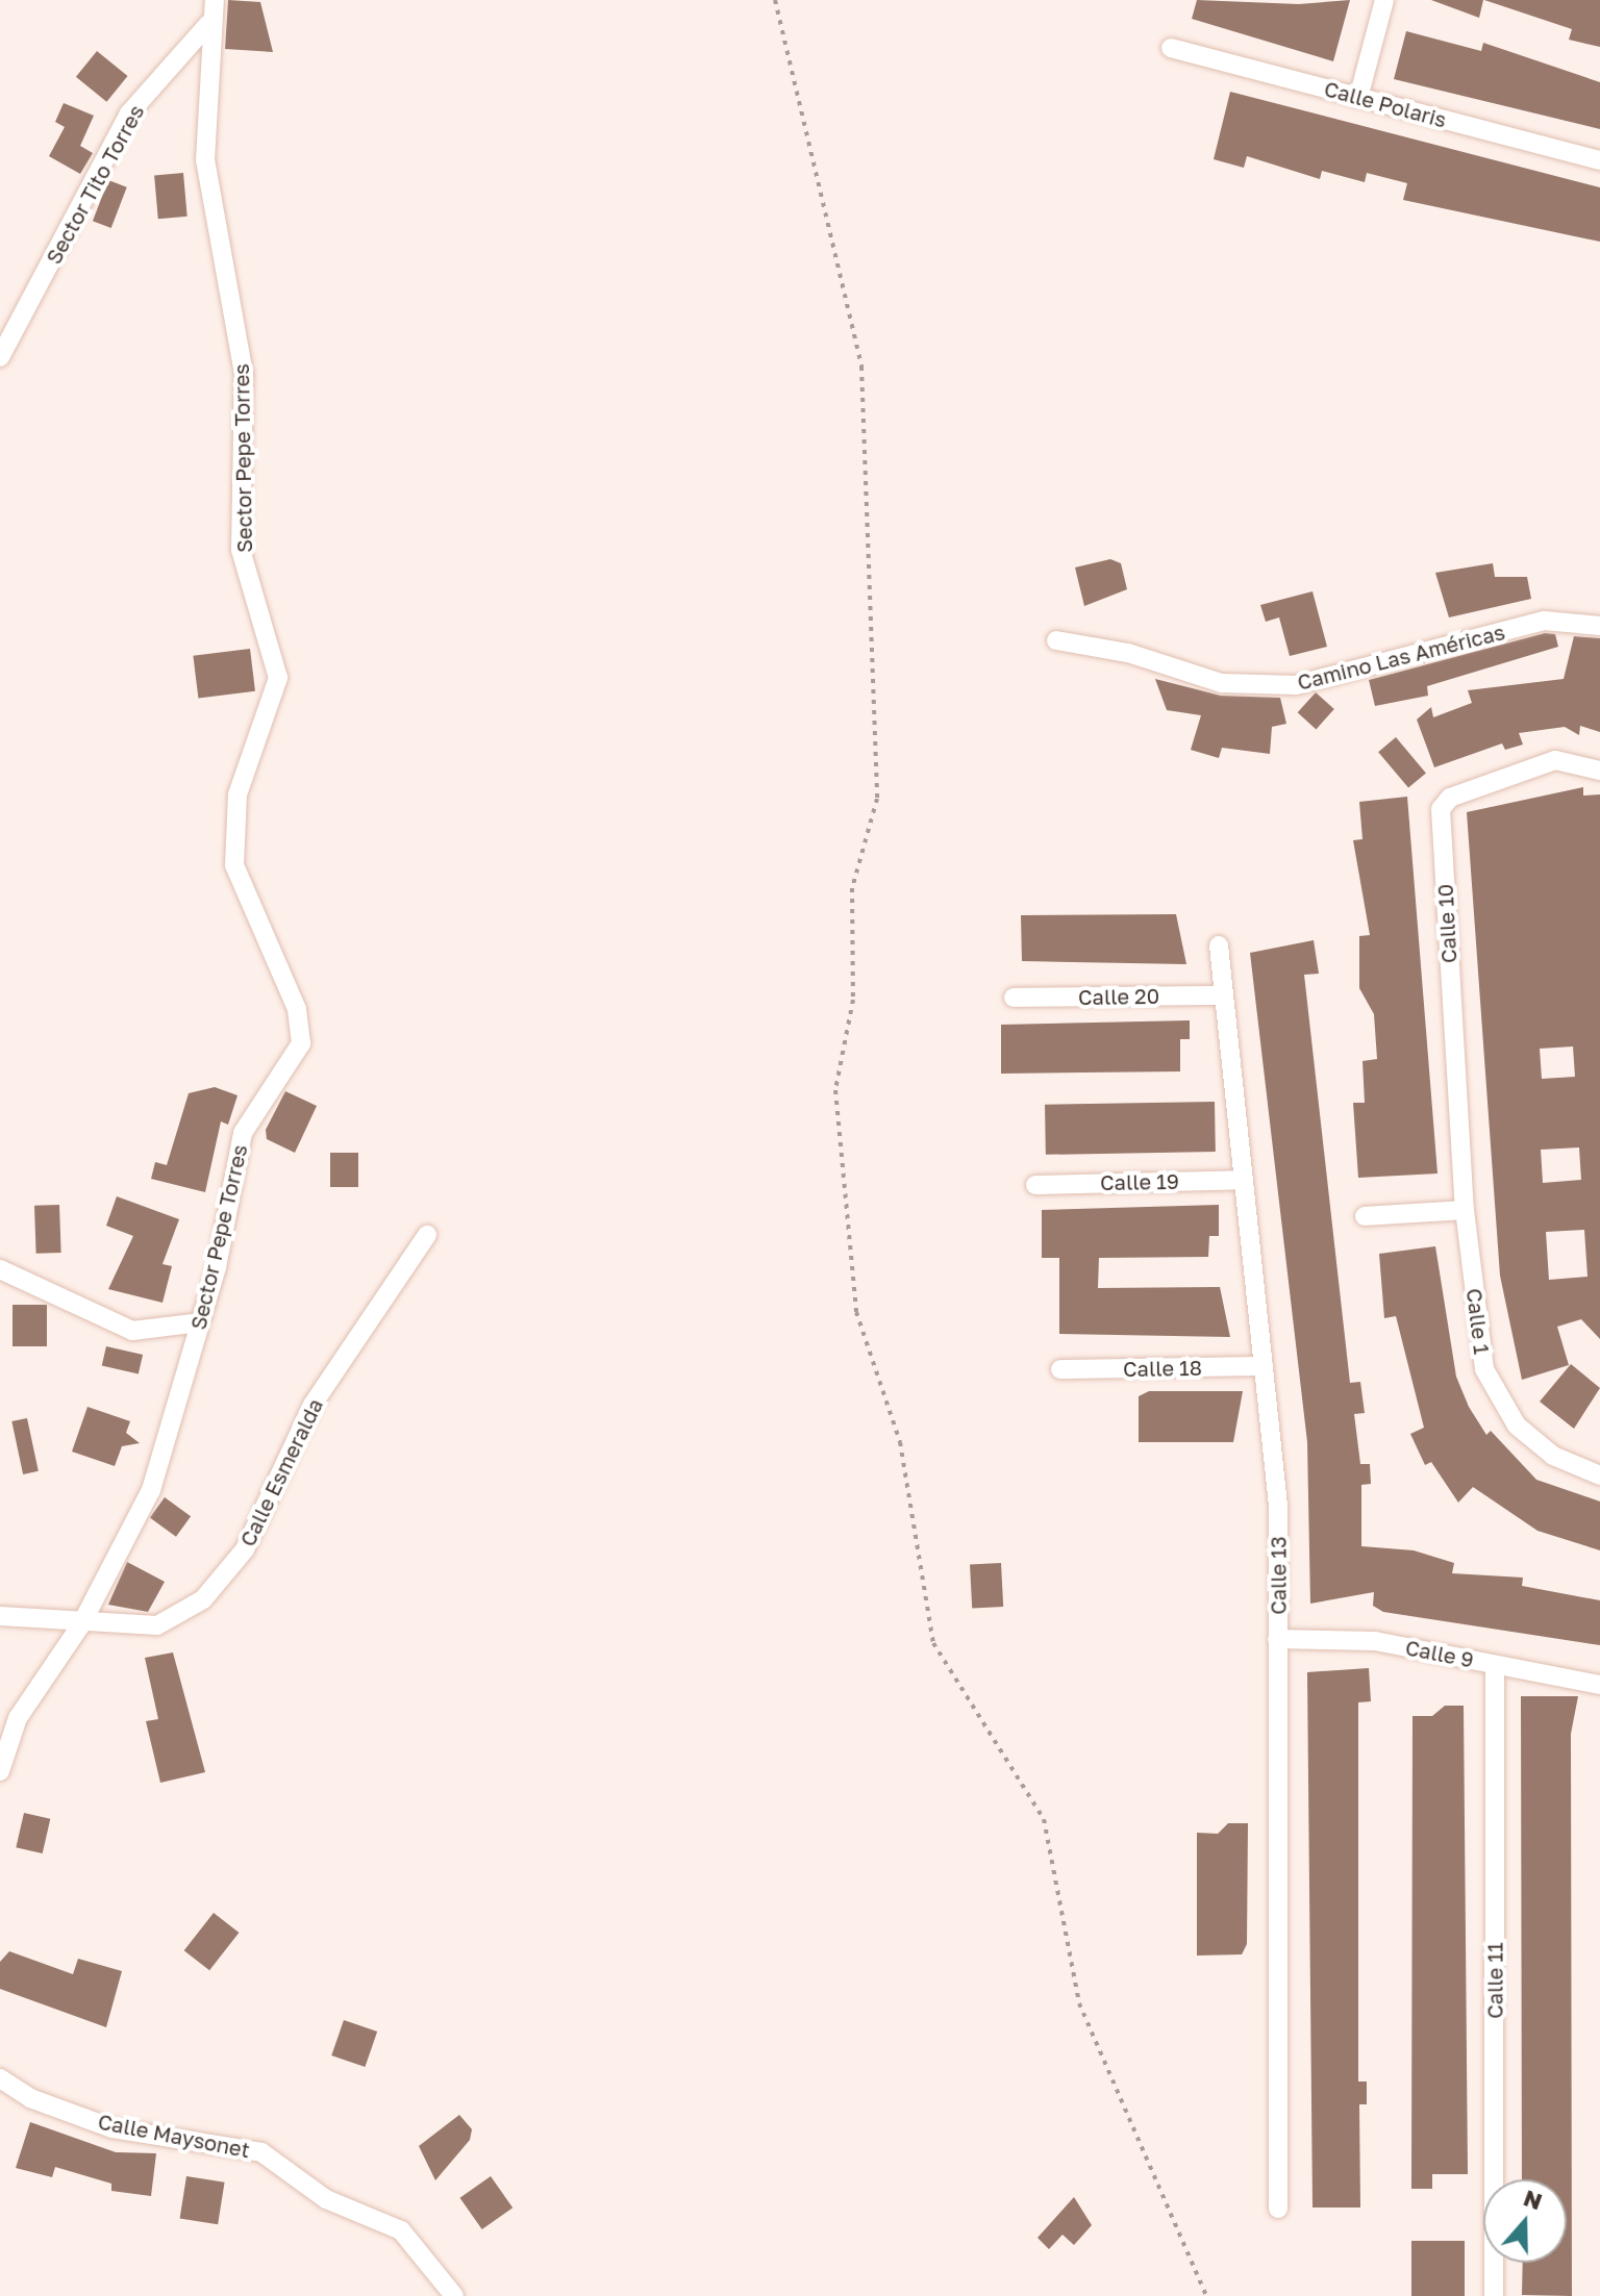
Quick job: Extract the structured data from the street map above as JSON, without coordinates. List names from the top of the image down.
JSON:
{
  "streets": {
    "street": [
      "Calle Polaris",
      "Sector Tito Torres",
      "Sector Pepe Torres",
      "Camino Las Américas",
      "Calle 10",
      "Calle 20",
      "Calle 19",
      "Calle 1",
      "Calle 18",
      "Calle Esmeralda",
      "Calle 13",
      "Calle 9",
      "Calle 11",
      "Calle Maysonet"
    ]
  },
  "crossings": [
    ["Sector Tito Torres", "Sector Pepe Torres"],
    ["Sector Pepe Torres", "Calle Esmeralda"],
    ["Calle 10", "Calle 1"],
    ["Calle 20", "Calle 13"],
    ["Calle 19", "Calle 13"],
    ["Calle 18", "Calle 13"],
    ["Calle 13", "Calle 9"],
    ["Calle 9", "Calle 11"]
  ],
  "north": "top"
}
